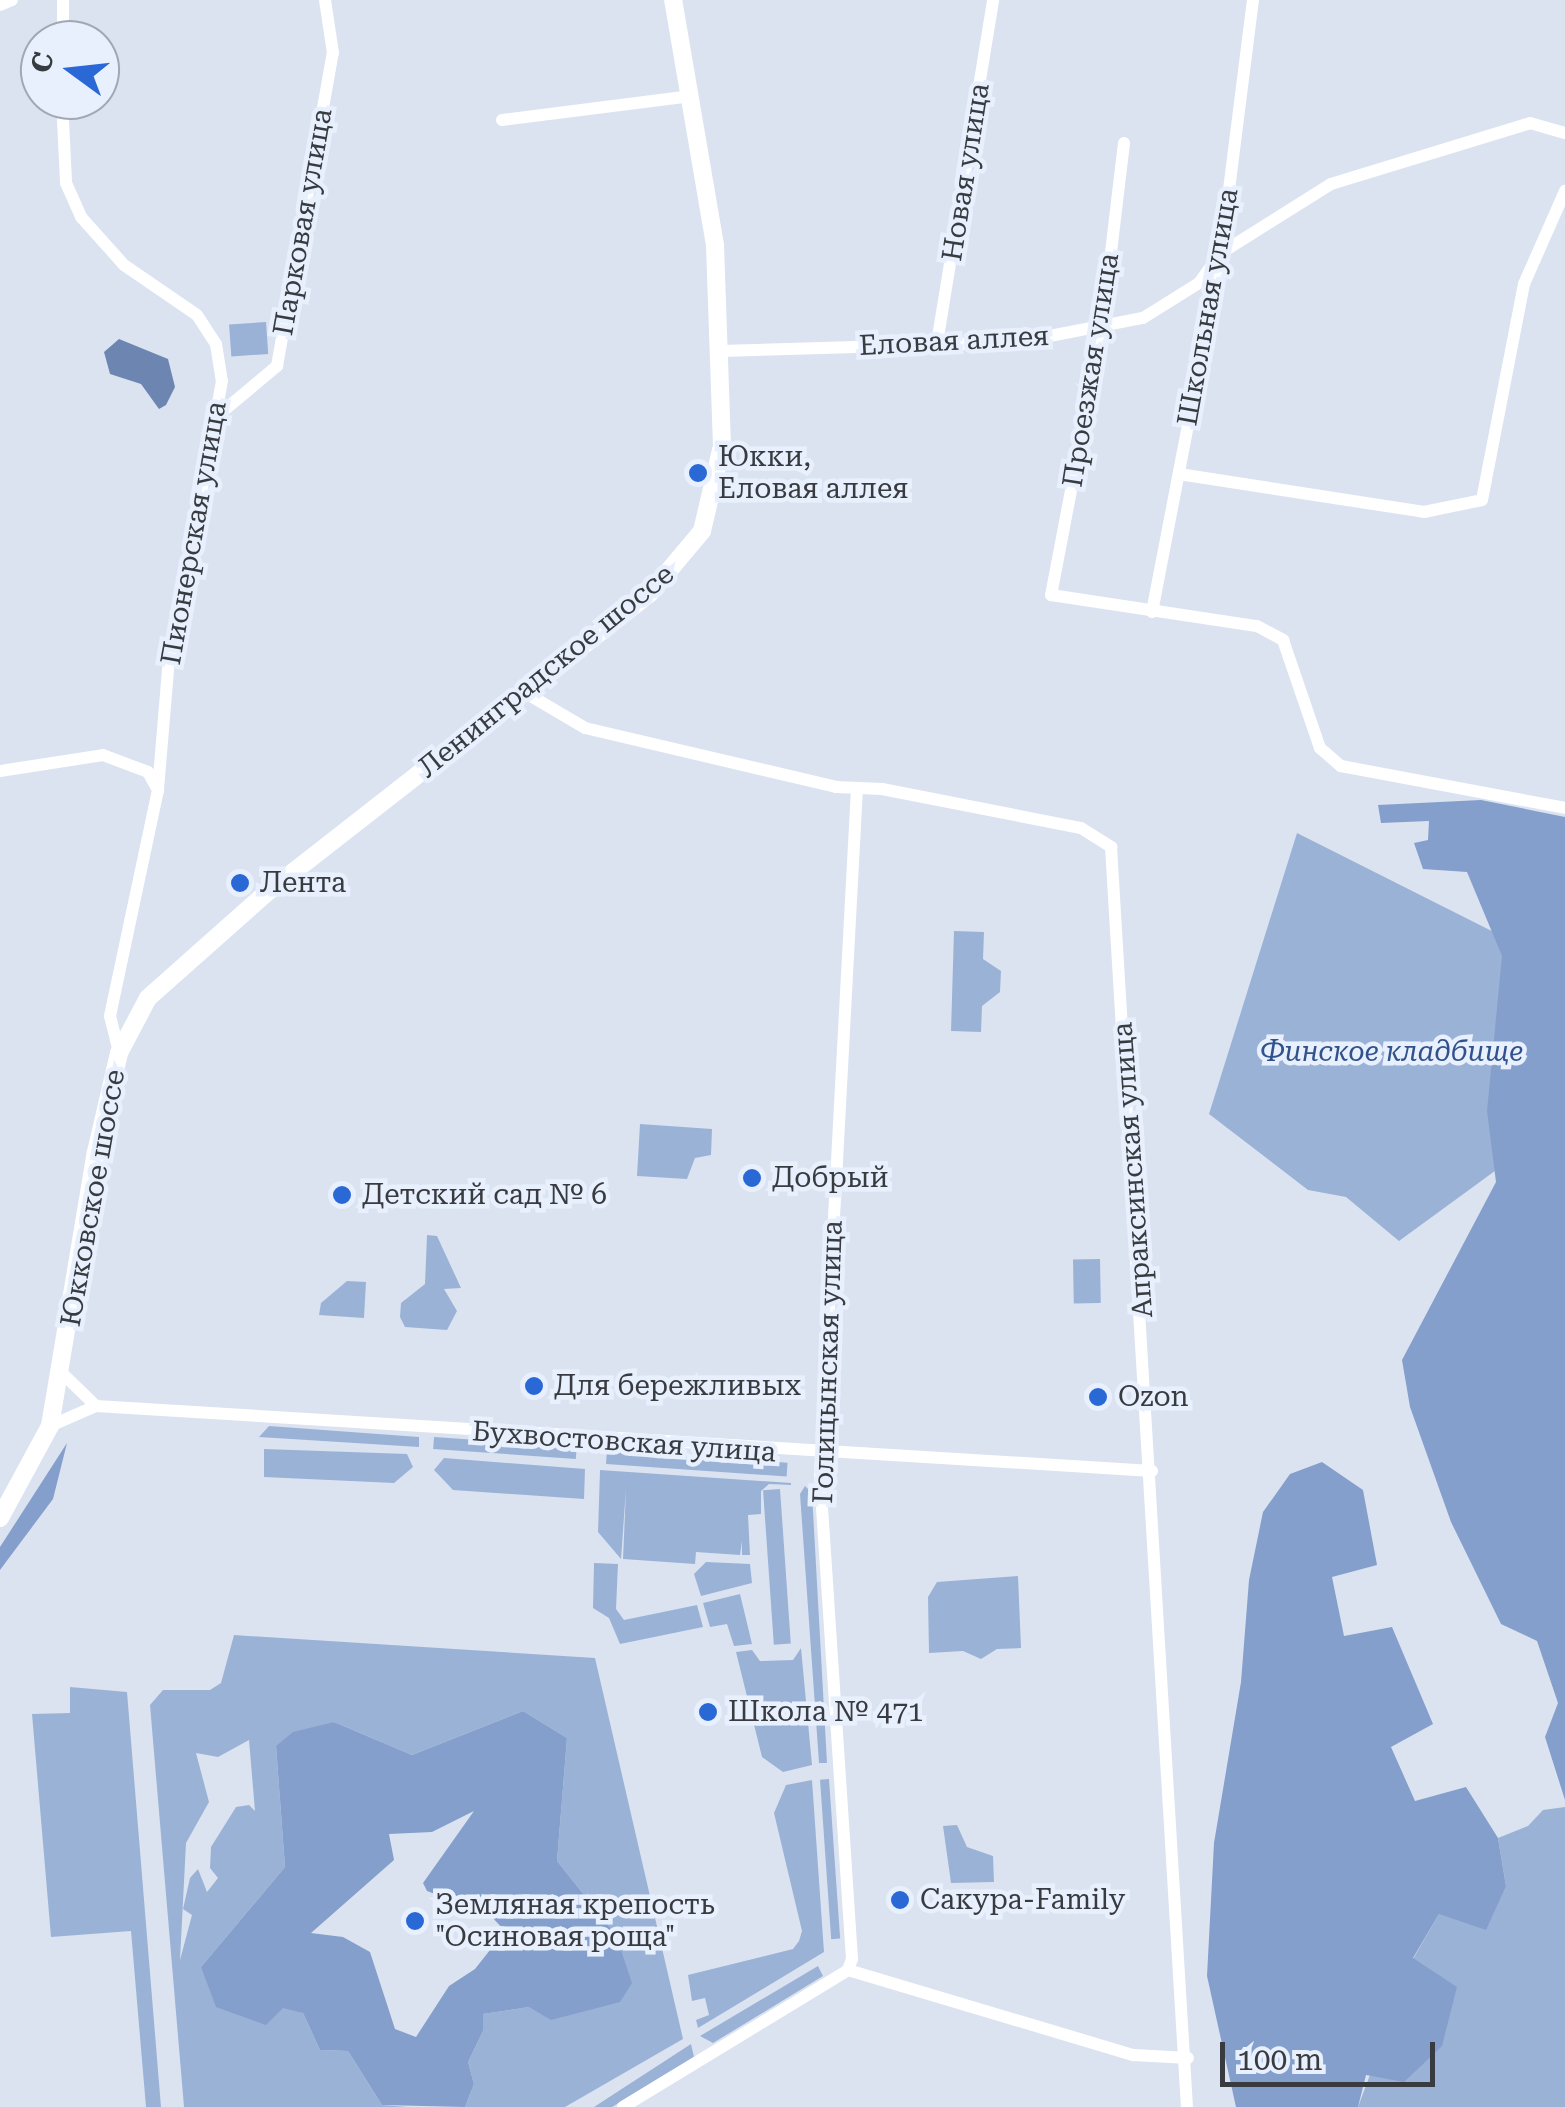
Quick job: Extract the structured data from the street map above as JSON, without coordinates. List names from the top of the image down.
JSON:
{
  "streets": {
    "main road": ["Ленинградское шоссе", "Юкковское шоссе"],
    "street": [
      "Новая улица",
      "Парковая улица",
      "Школьная улица",
      "Еловая аллея",
      "Проезжая улица",
      "Пионерская улица",
      "Апраксинская улица",
      "Голицынская улица",
      "Бухвостовская улица"
    ]
  },
  "crossings": [
    ["Новая улица", "Еловая аллея"],
    ["Парковая улица", "Пионерская улица"],
    ["Школьная улица", "Еловая аллея"],
    ["Школьная улица", "Проезжая улица"],
    ["Еловая аллея", "Проезжая улица"],
    ["Еловая аллея", "Ленинградское шоссе"],
    ["Пионерская улица", "Юкковское шоссе"],
    ["Ленинградское шоссе", "Апраксинская улица"],
    ["Ленинградское шоссе", "Юкковское шоссе"],
    ["Апраксинская улица", "Голицынская улица"],
    ["Апраксинская улица", "Бухвостовская улица"],
    ["Юкковское шоссе", "Бухвостовская улица"],
    ["Голицынская улица", "Бухвостовская улица"]
  ],
  "parks": ["Финское кладбище"],
  "places": [
    "Юкки, Еловая аллея",
    "Лента",
    "Добрый",
    "Детский сад № 6",
    "Для бережливых",
    "Ozon",
    "Школа № 471",
    "Сакура-Family",
    "Земляная крепость \"Осиновая роща\""
  ],
  "scale_bar": "100 m",
  "north": "left"
}
